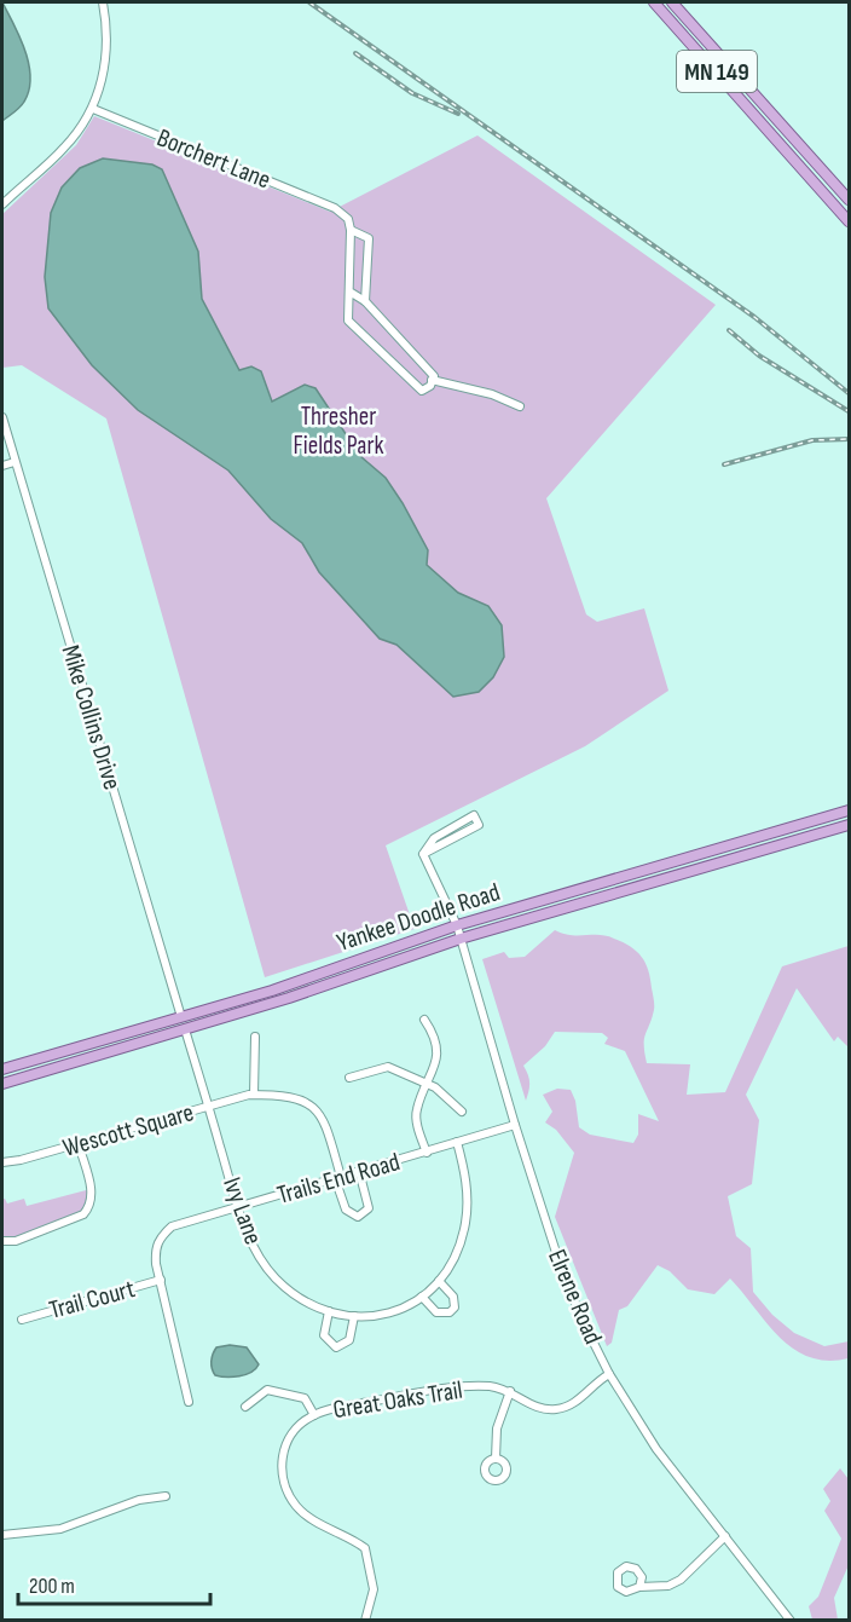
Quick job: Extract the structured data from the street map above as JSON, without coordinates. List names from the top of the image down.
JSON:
{
  "streets": {
    "main road": ["MN 149", "Yankee Doodle Road"],
    "street": [
      "Borchert Lane",
      "Mike Collins Drive",
      "Wescott Square",
      "Trails End Road",
      "Ivy Lane",
      "Elrene Road",
      "Trail Court",
      "Great Oaks Trail"
    ]
  },
  "crossings": [
    ["Mike Collins Drive", "Yankee Doodle Road"],
    ["Yankee Doodle Road", "Ivy Lane"],
    ["Yankee Doodle Road", "Elrene Road"],
    ["Wescott Square", "Trails End Road"],
    ["Wescott Square", "Ivy Lane"],
    ["Trails End Road", "Ivy Lane"],
    ["Trails End Road", "Elrene Road"],
    ["Trails End Road", "Trail Court"],
    ["Elrene Road", "Great Oaks Trail"]
  ],
  "parks": ["Thresher Fields Park"],
  "scale_bar": "200 m"
}
